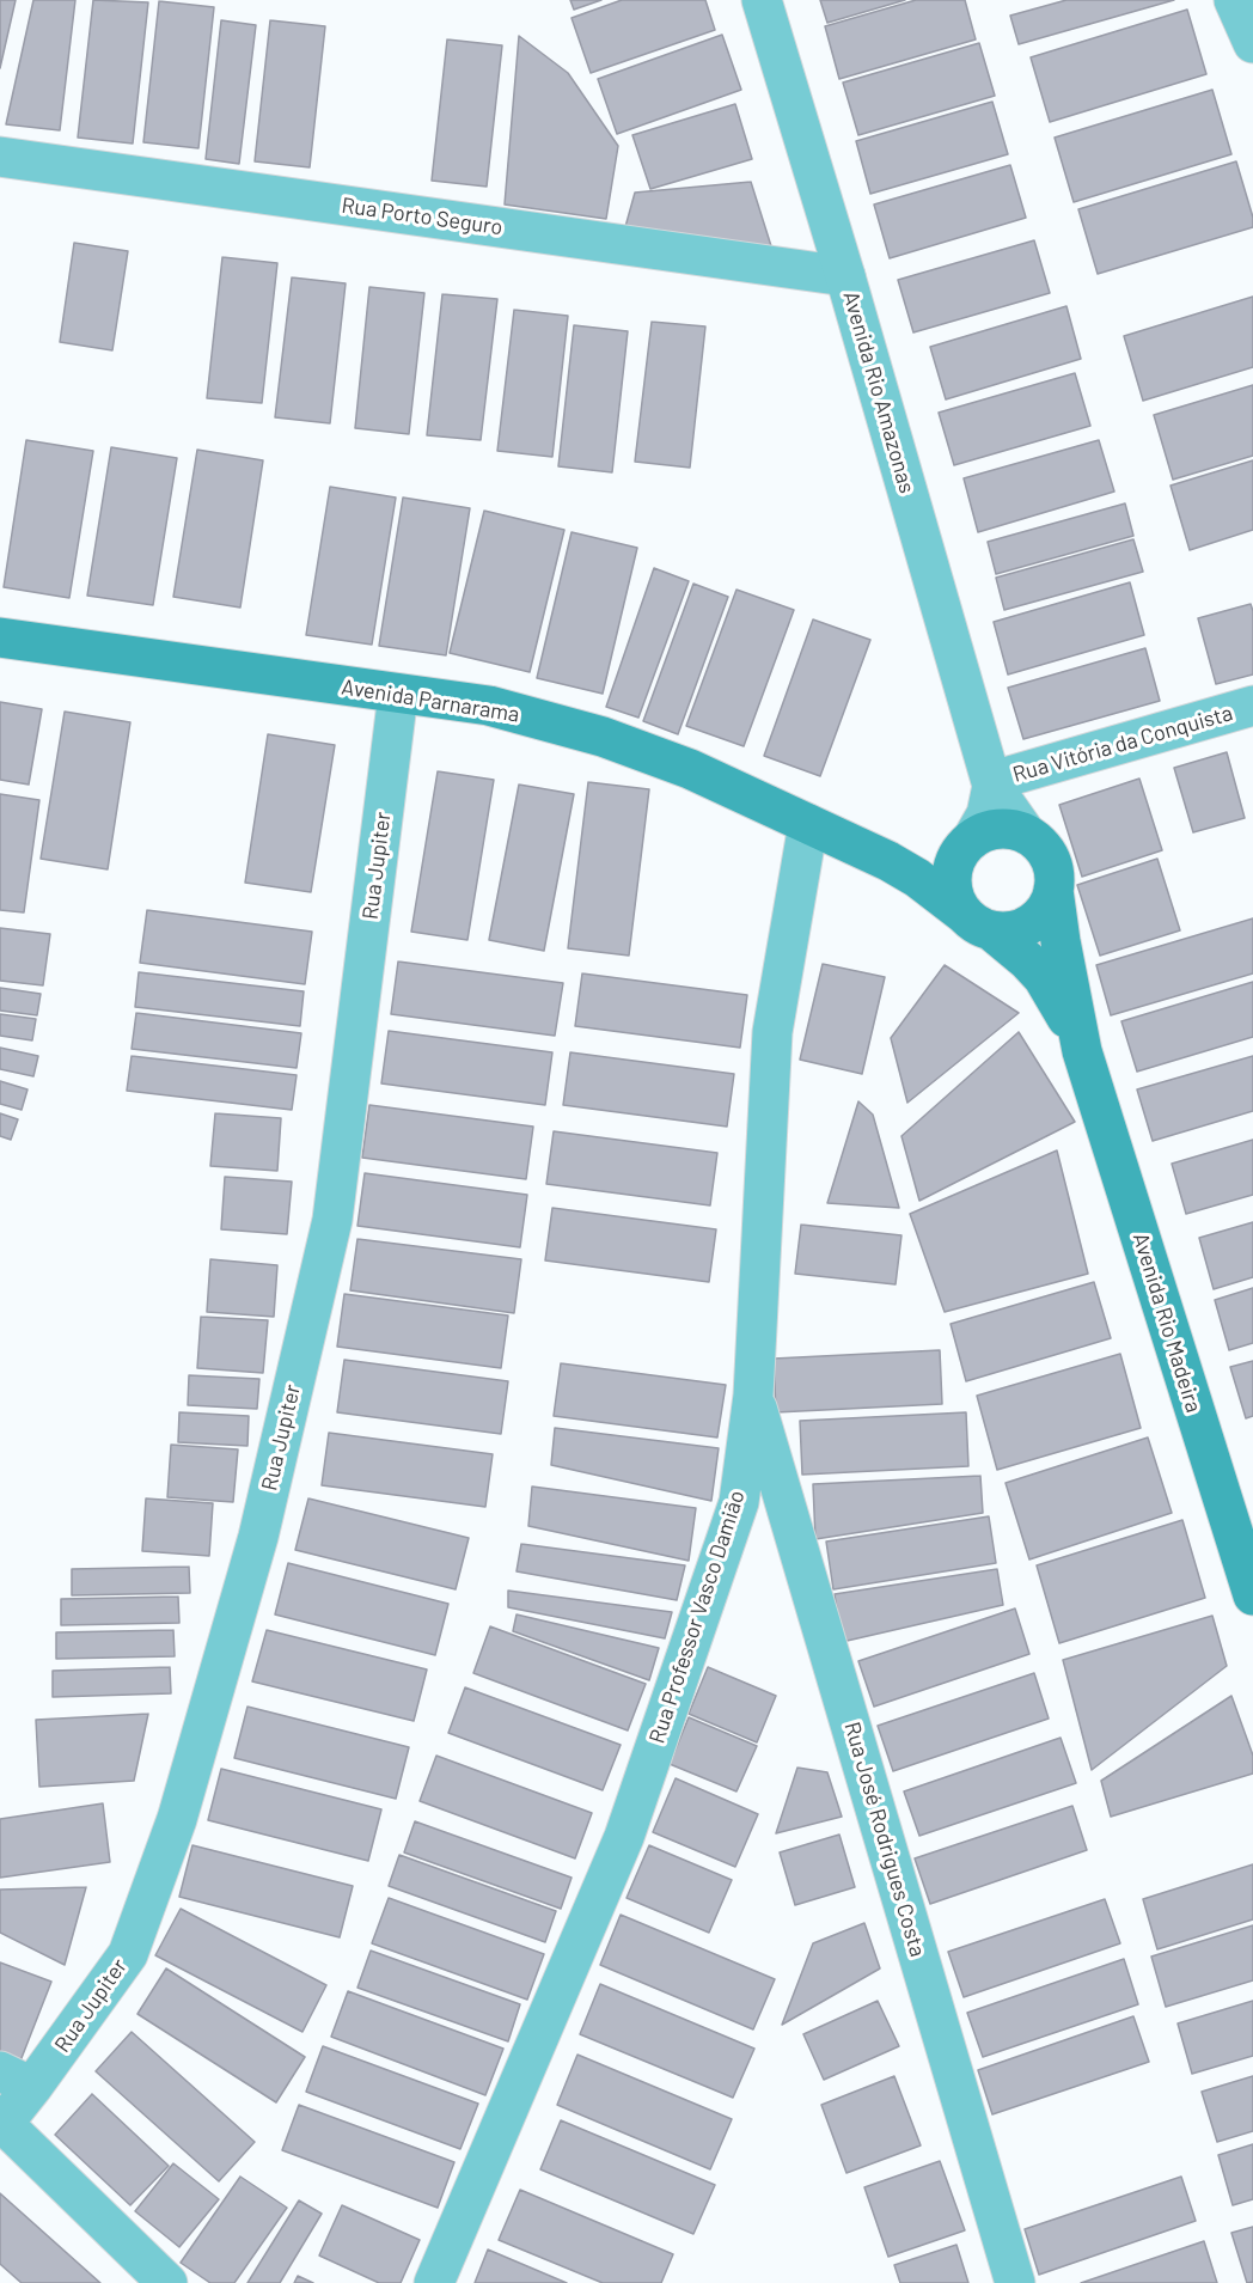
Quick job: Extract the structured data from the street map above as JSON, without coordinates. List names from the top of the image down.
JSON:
{
  "streets": {
    "main road": ["Avenida Parnarama", "Avenida Rio Madeira"],
    "street": [
      "Rua Porto Seguro",
      "Avenida Rio Amazonas",
      "Rua Vitória da Conquista",
      "Rua Jupiter",
      "Rua Professor Vasco Damião",
      "Rua José Rodrigues Costa"
    ]
  },
  "crossings": [
    ["Rua Porto Seguro", "Avenida Rio Amazonas"],
    ["Avenida Rio Amazonas", "Avenida Parnarama"],
    ["Avenida Rio Amazonas", "Rua Vitória da Conquista"],
    ["Avenida Rio Amazonas", "Avenida Rio Madeira"],
    ["Avenida Parnarama", "Rua Jupiter"],
    ["Avenida Parnarama", "Avenida Rio Madeira"],
    ["Avenida Parnarama", "Rua Professor Vasco Damião"],
    ["Rua Professor Vasco Damião", "Rua José Rodrigues Costa"]
  ]
}
